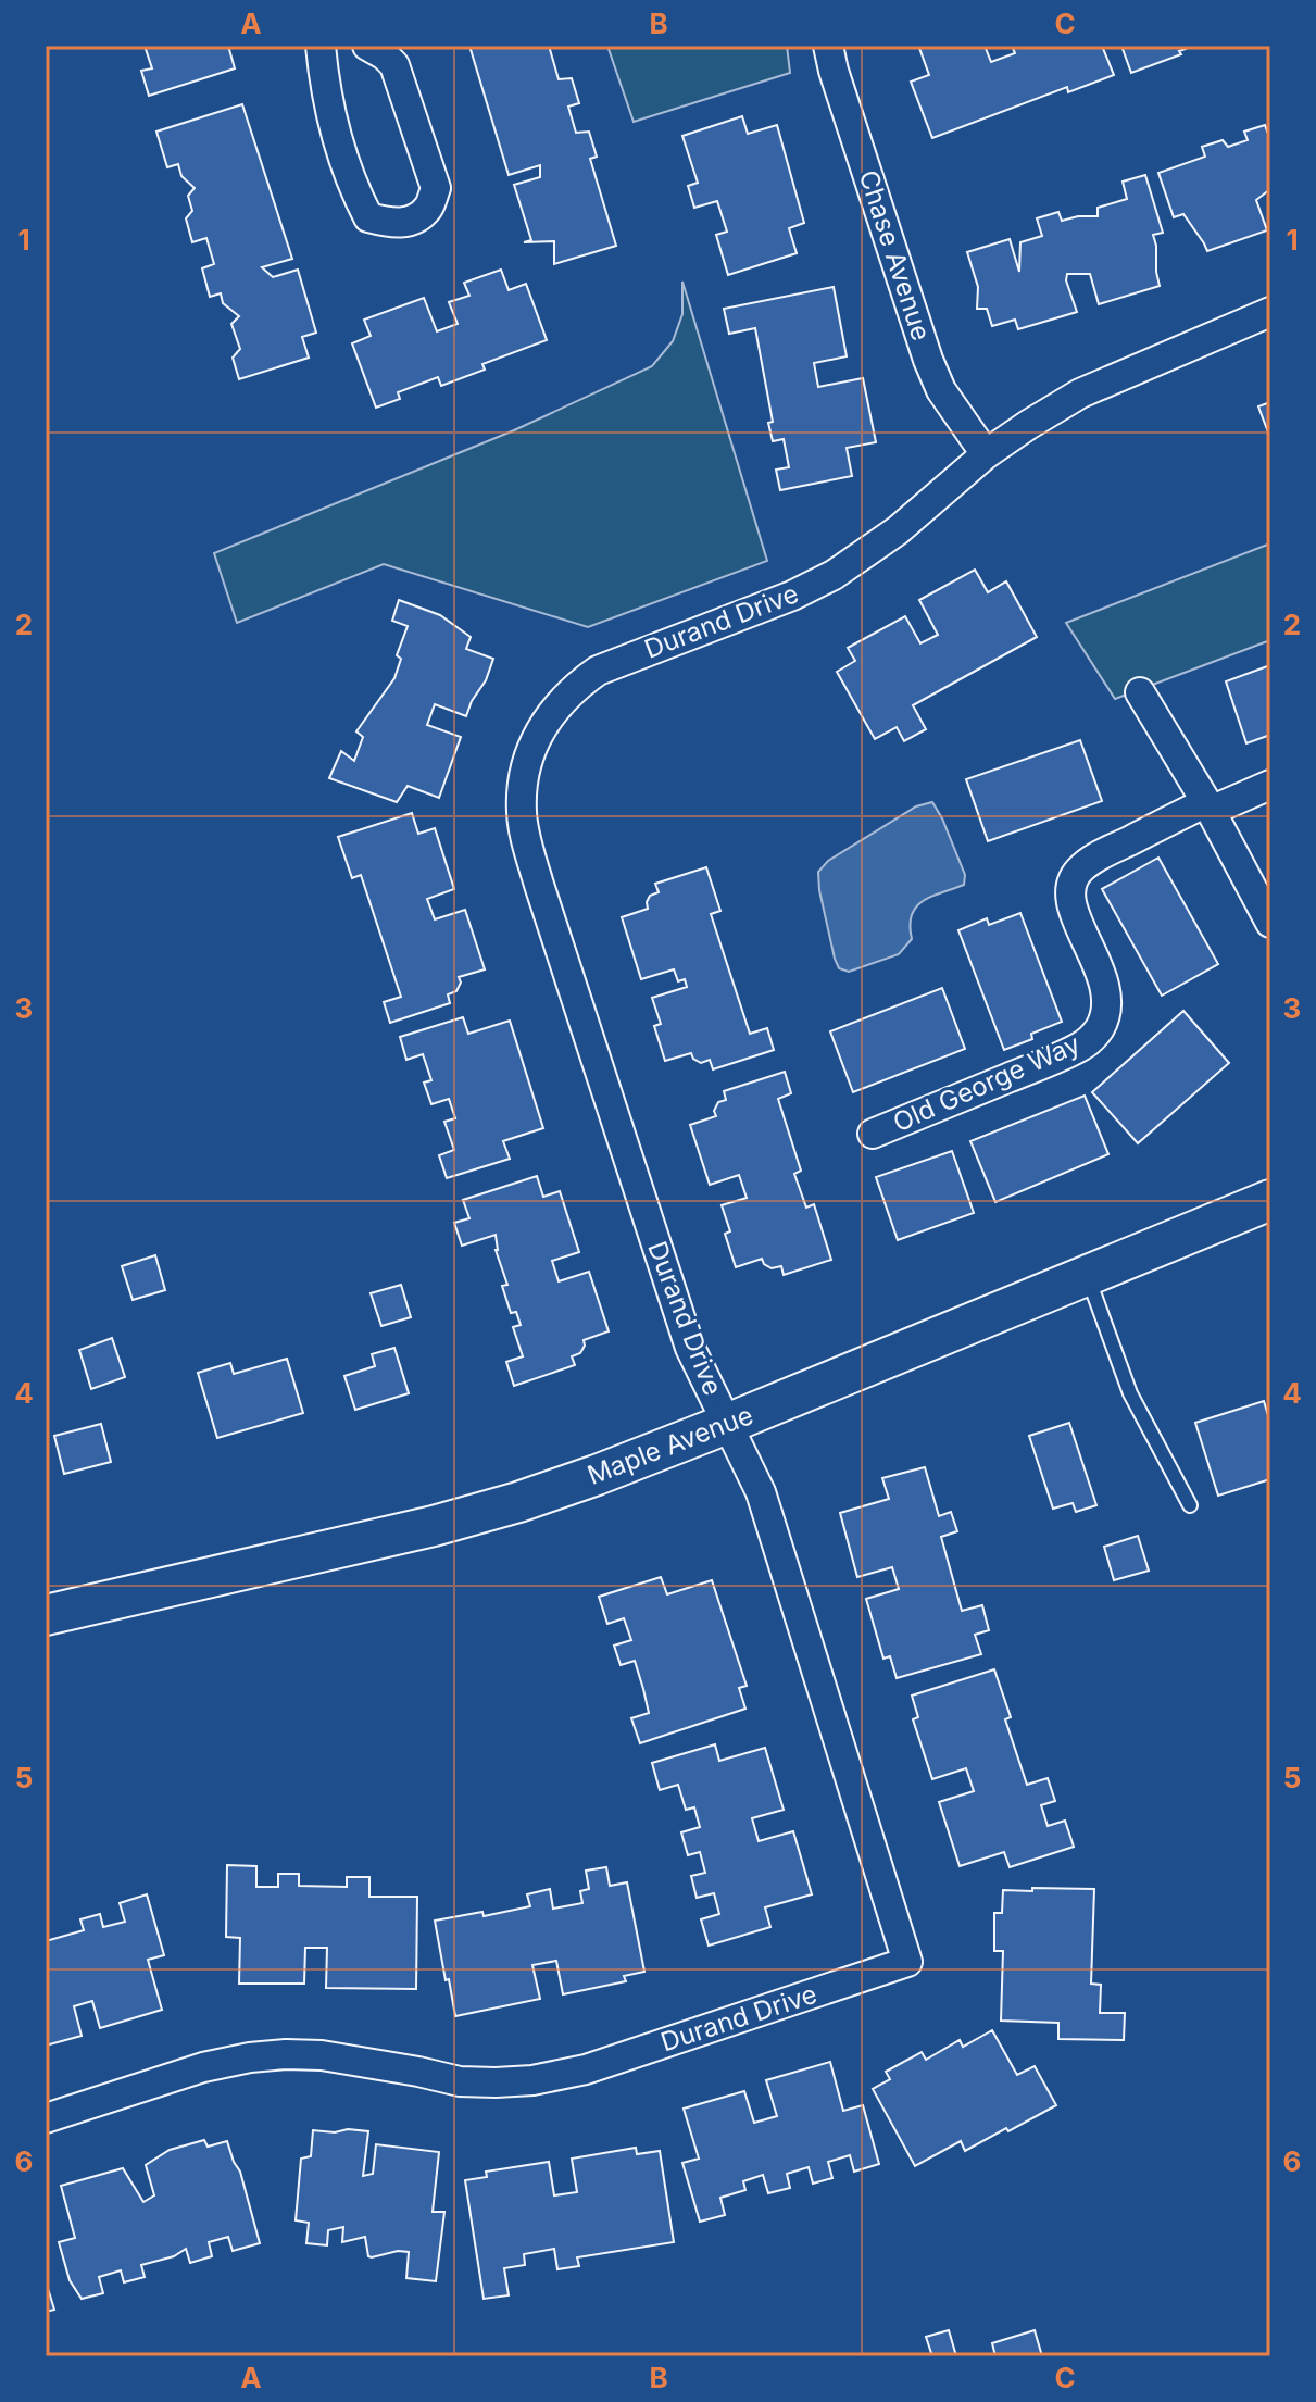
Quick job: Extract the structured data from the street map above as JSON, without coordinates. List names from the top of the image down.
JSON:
{
  "streets": {
    "main road": ["Maple Avenue"],
    "street": ["Chase Avenue", "Durand Drive", "Old George Way"]
  },
  "crossings": [
    ["Chase Avenue", "Durand Drive"],
    ["Durand Drive", "Maple Avenue"]
  ],
  "grid": {
    "columns": ["A", "B", "C"],
    "rows": [
      "1",
      "2",
      "3",
      "4",
      "5",
      "6"
    ]
  }
}
